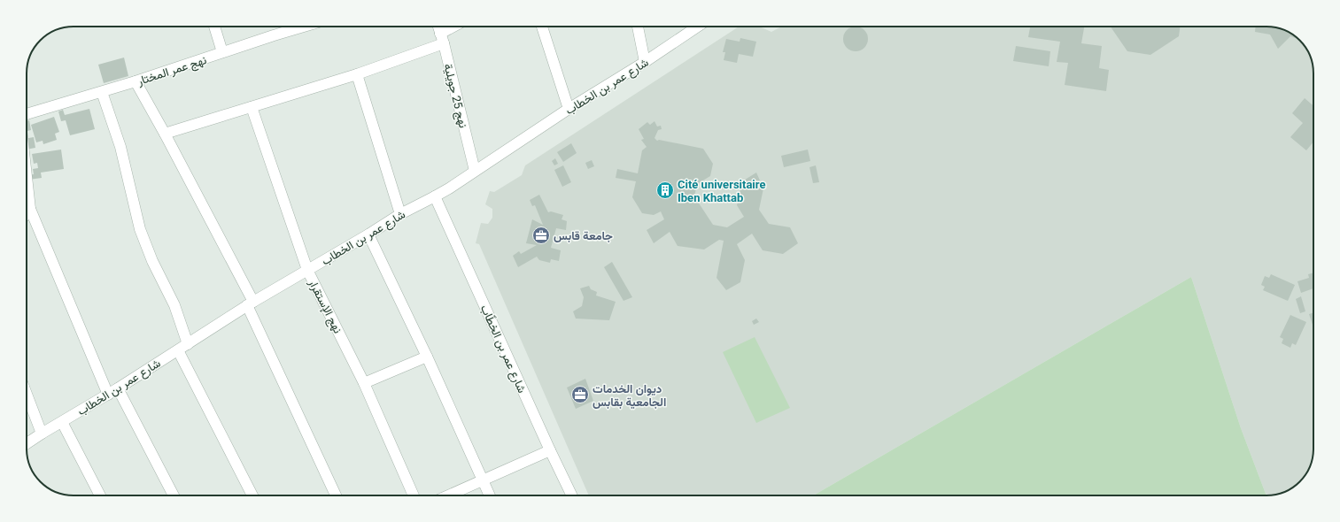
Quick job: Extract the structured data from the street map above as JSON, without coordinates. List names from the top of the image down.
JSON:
{
  "streets": {
    "street": [
      "نهج عمر المختار",
      "شارع عمر بن الخطاب",
      "نهج 25 جويلية",
      "نهج الإستقرار",
      "شارع عمر بن الخطّاب"
    ]
  },
  "crossings": [
    ["شارع عمر بن الخطاب", "نهج 25 جويلية"],
    ["شارع عمر بن الخطاب", "نهج الإستقرار"],
    ["شارع عمر بن الخطاب", "شارع عمر بن الخطّاب"]
  ],
  "places": {
    "building": ["Cité universitaire Iben Khattab"],
    "office": ["جامعة قابس", "ديوان الخدمات الجامعية بقابس"]
  }
}
